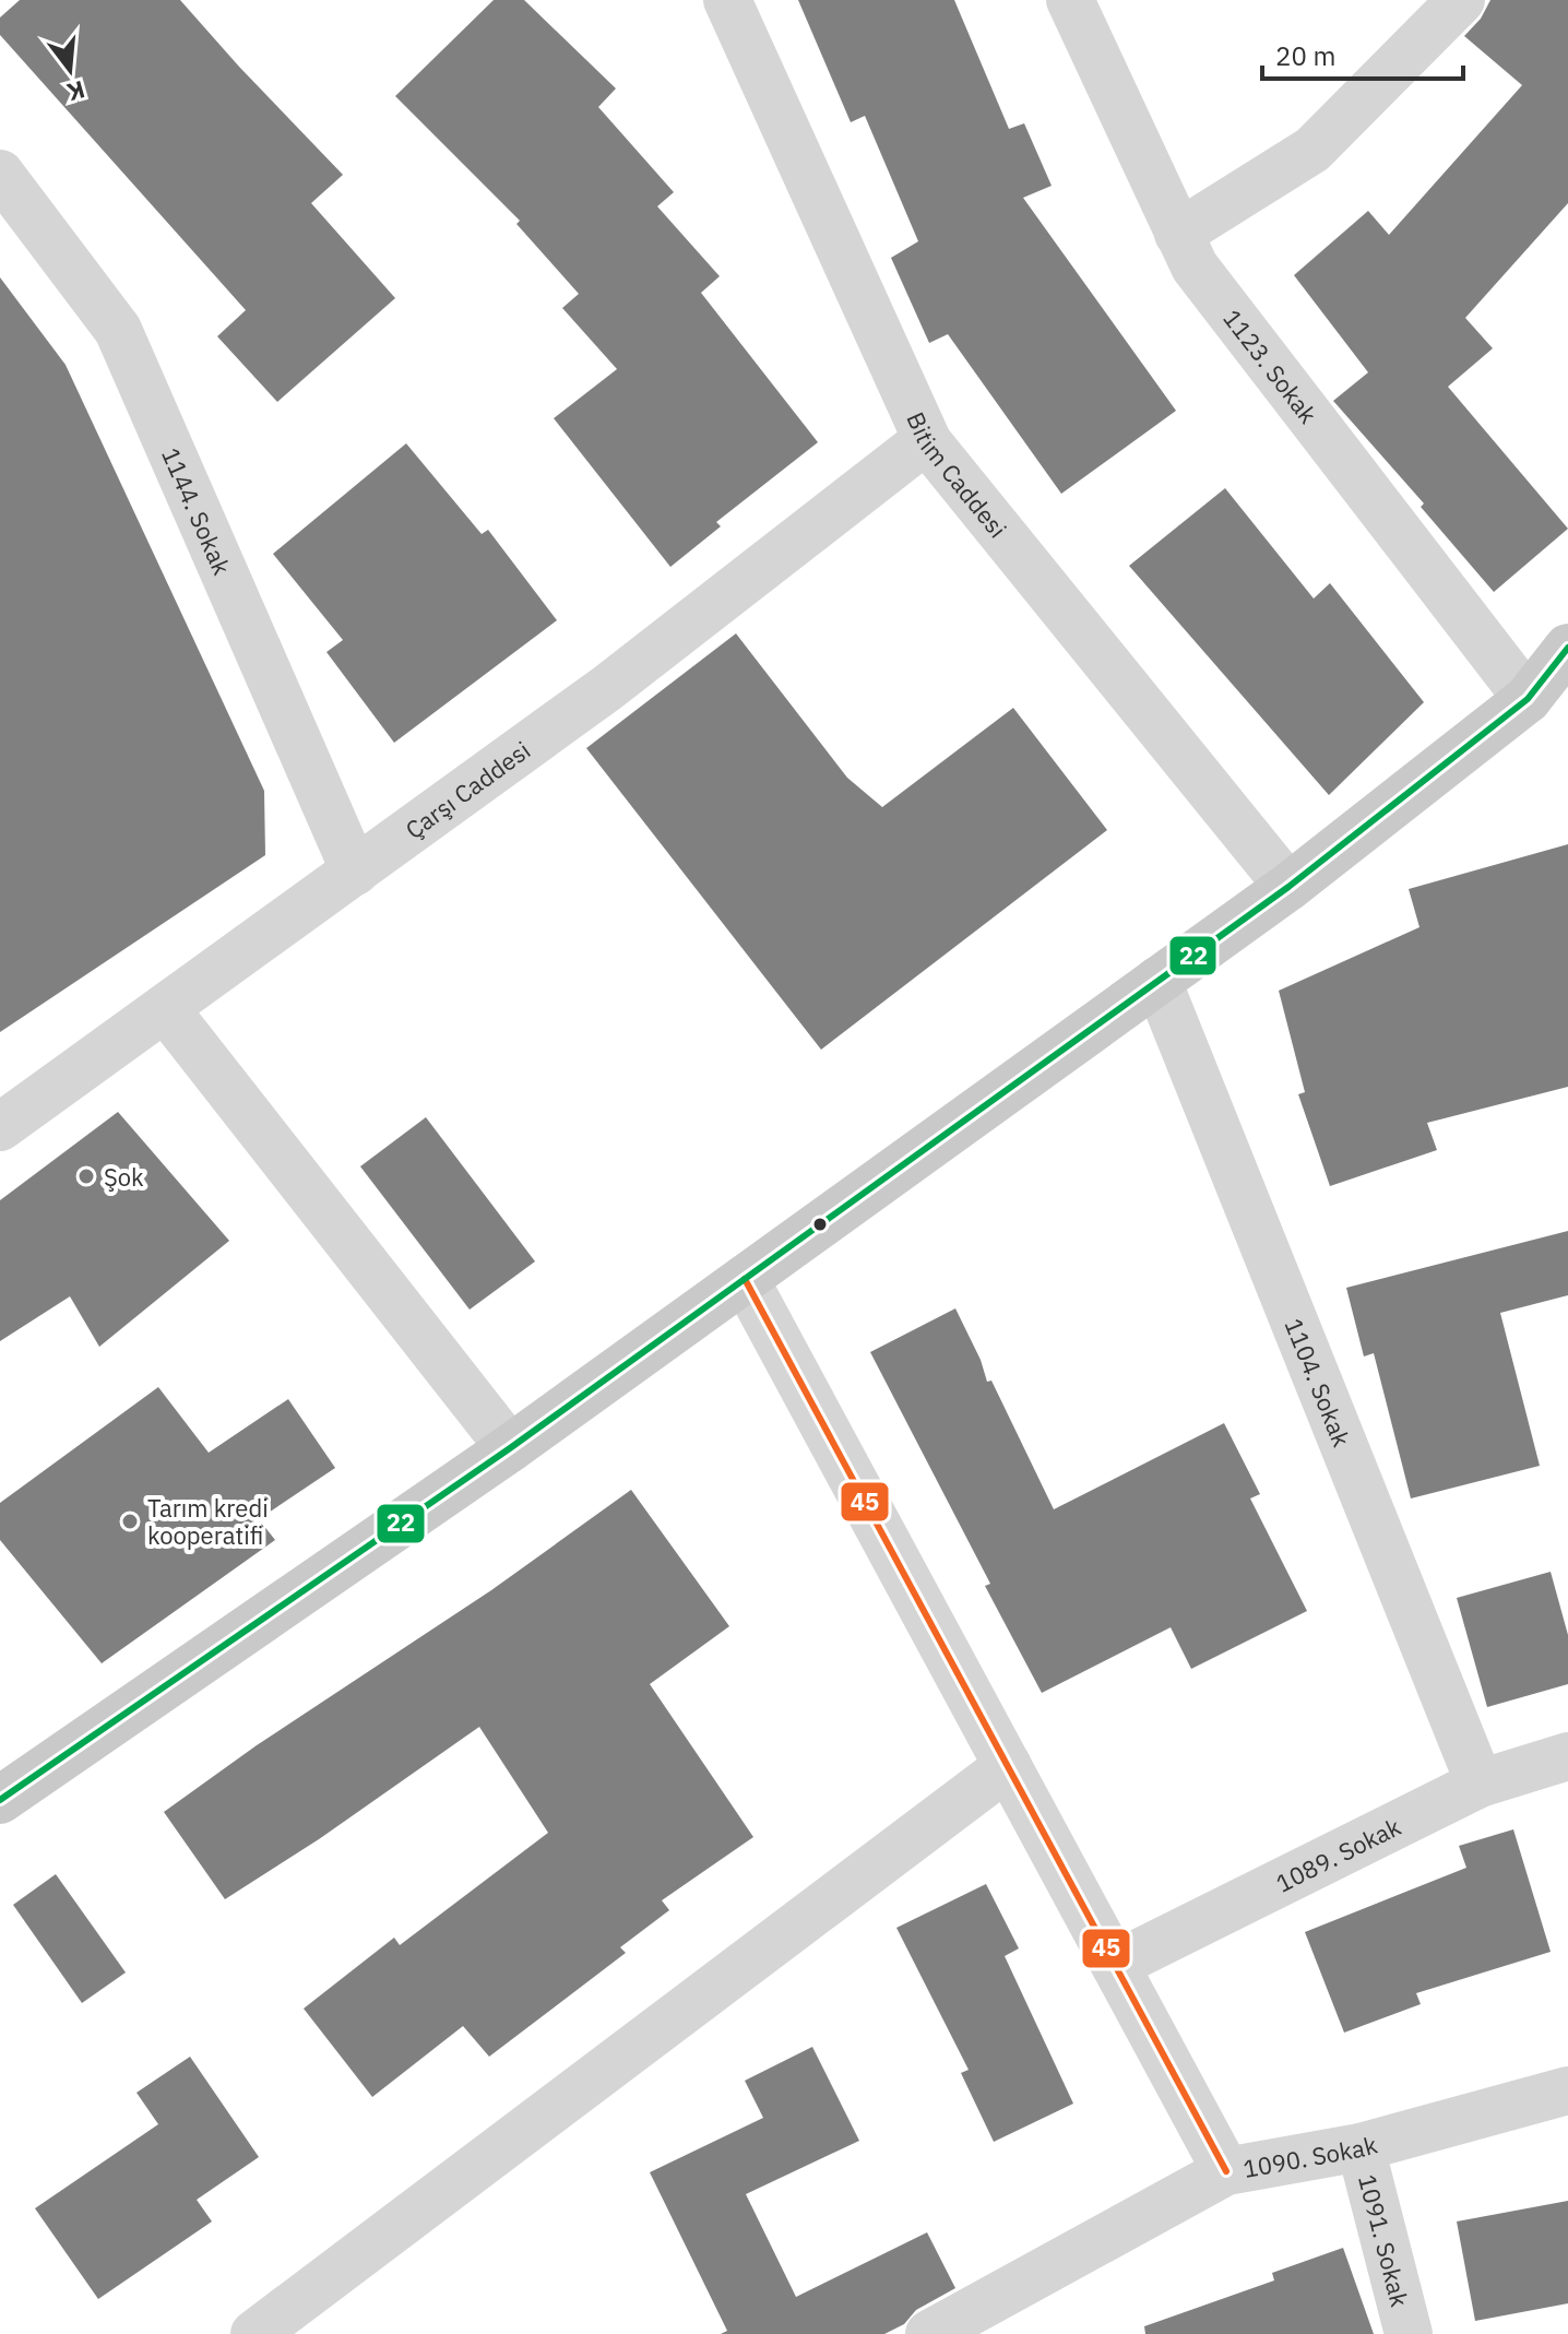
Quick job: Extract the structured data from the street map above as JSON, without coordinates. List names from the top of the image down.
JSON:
{
  "streets": {
    "street": [
      "1123. Sokak",
      "Bitim Caddesi",
      "1144. Sokak",
      "Çarşı Caddesi",
      "1104. Sokak",
      "1089. Sokak",
      "1090. Sokak",
      "1091. Sokak"
    ]
  },
  "crossings": [
    ["Bitim Caddesi", "Çarşı Caddesi"],
    ["1144. Sokak", "Çarşı Caddesi"],
    ["1104. Sokak", "1089. Sokak"],
    ["1090. Sokak", "1091. Sokak"]
  ],
  "places": ["Şok", "Tarım kredi kooperatifi"],
  "lines": ["transit line 22", "transit line 45"],
  "scale_bar": "20 m",
  "north": "bottom"
}
